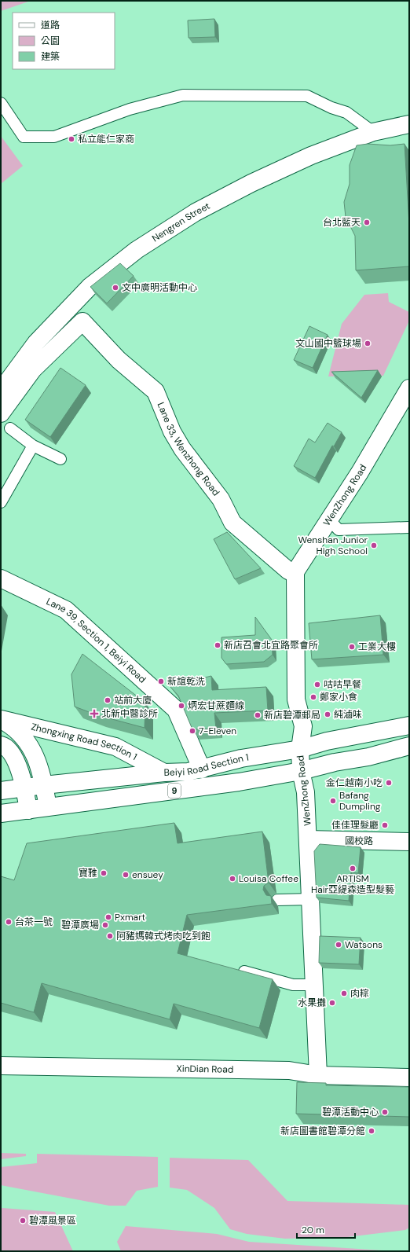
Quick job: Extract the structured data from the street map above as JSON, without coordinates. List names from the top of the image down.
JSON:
{
  "streets": {
    "street": [
      "Nengren Street",
      "Lane 33, Wenzhong Road",
      "WenZhong Road",
      "Lane 39, Section 1, Beiyi Road",
      "Zhongxing Road Section 1",
      "Beiyi Road Section 1",
      "9",
      "國校路",
      "XinDian Road"
    ]
  },
  "crossings": [
    ["Lane 33, Wenzhong Road", "WenZhong Road"],
    ["WenZhong Road", "Beiyi Road Section 1"],
    ["WenZhong Road", "9"],
    ["WenZhong Road", "國校路"],
    ["WenZhong Road", "XinDian Road"],
    ["Lane 39, Section 1, Beiyi Road", "Beiyi Road Section 1"],
    ["Zhongxing Road Section 1", "Beiyi Road Section 1"]
  ],
  "places": {
    "other": [
      "私立能仁家商",
      "台北藍天",
      "文中廣明活動中心",
      "文山國中籃球場",
      "Wenshan Junior High School",
      "新店召會北宜路聚會所",
      "工業大樓",
      "新誼乾洗",
      "咕咕早餐",
      "鄭家小食",
      "站前大廈",
      "炳宏甘蔗麵線",
      "純滷味",
      "新店碧潭郵局",
      "7-Eleven",
      "金仁越南小吃",
      "Bafang Dumpling",
      "佳佳理髮廳",
      "ARTISM Hair亞緹森造型髮藝",
      "寶雅",
      "ensuey",
      "Louisa Coffee",
      "Pxmart",
      "台茶一號",
      "碧潭廣場",
      "阿豬媽韓式烤肉吃到飽",
      "Watsons",
      "肉粽",
      "水果攤",
      "碧潭活動中心",
      "新店圖書館碧潭分館",
      "碧潭風景區"
    ],
    "health": ["北新中醫診所"]
  },
  "legend": ["道路", "公園", "建築"],
  "scale_bar": "20 m"
}
